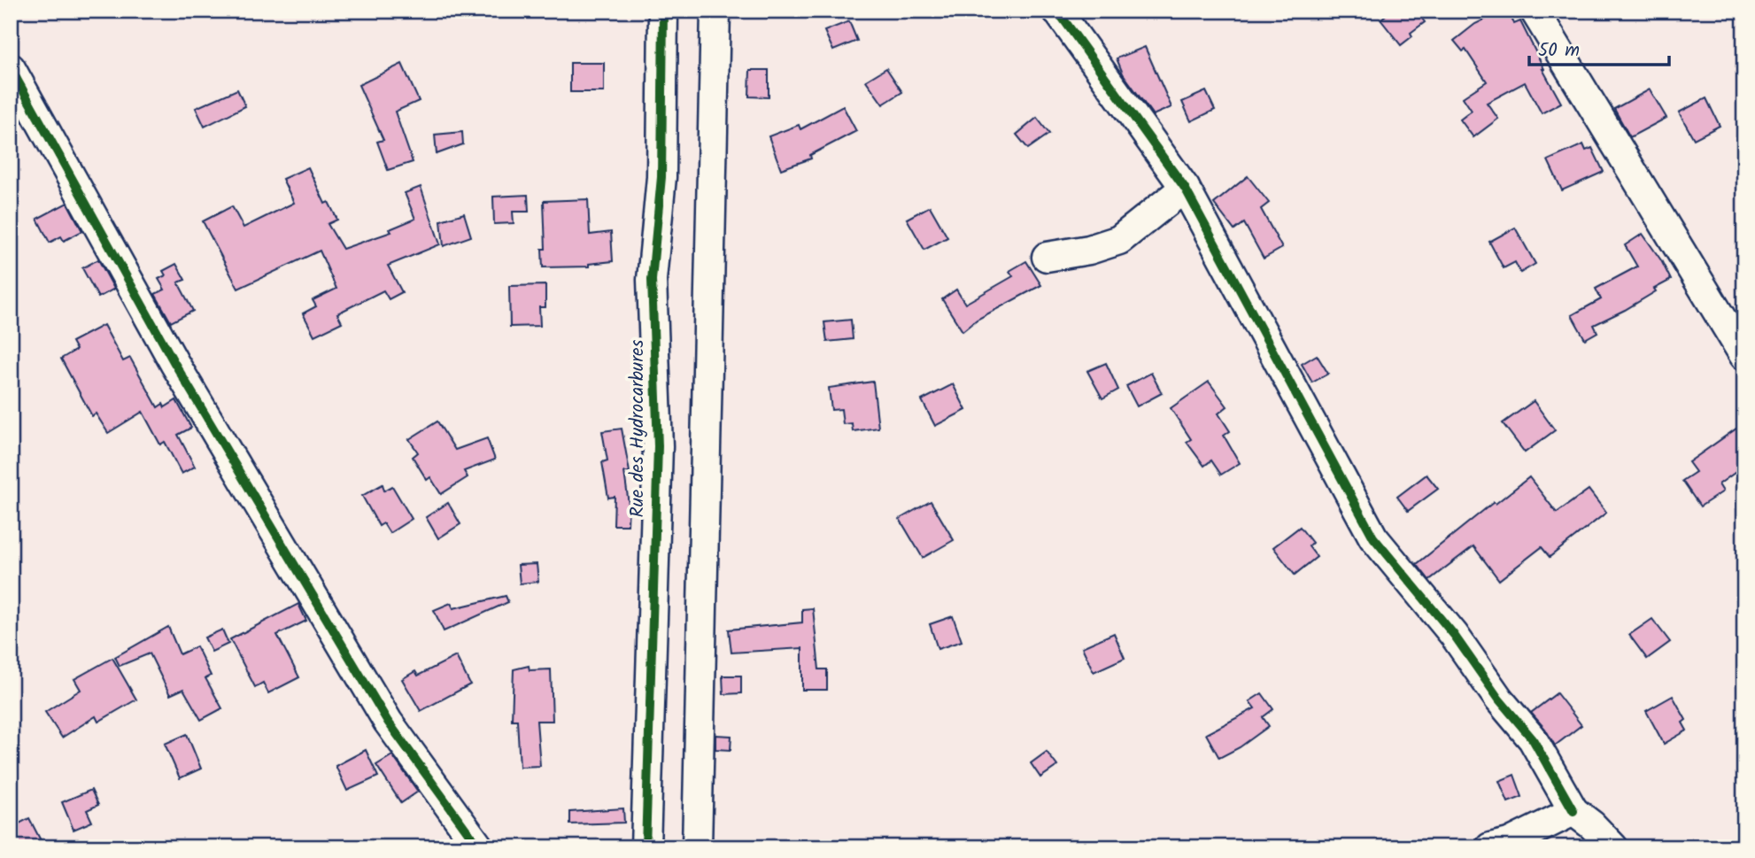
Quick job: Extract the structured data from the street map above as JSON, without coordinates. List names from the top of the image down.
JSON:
{
  "streets": {
    "street": ["Rue des Hydrocarbures"]
  },
  "scale_bar": "50 m"
}
